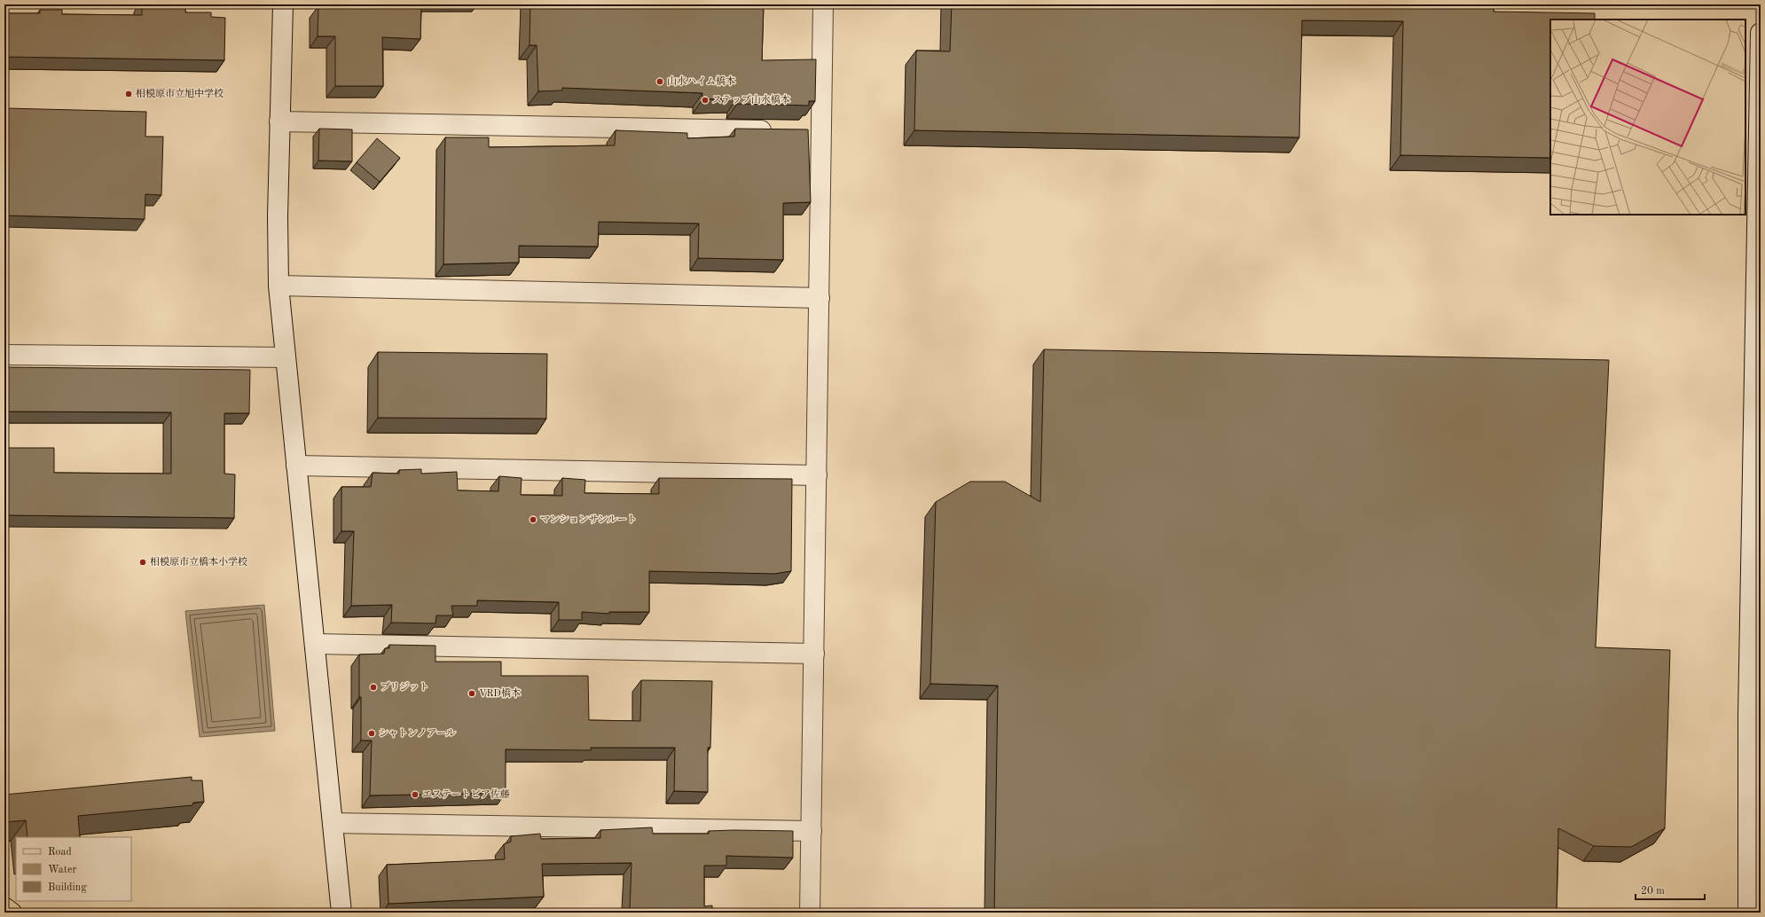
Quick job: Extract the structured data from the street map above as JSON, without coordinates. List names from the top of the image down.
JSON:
{
  "places": [
    "山水ハイム橋本",
    "相模原市立旭中学校",
    "ステップ山水橋本",
    "マンションサンルート",
    "相模原市立橋本小学校",
    "ブリジット",
    "VRD橋本",
    "シャトンノアール",
    "エステートピア佐藤"
  ],
  "legend": ["Road", "Water", "Building"],
  "scale_bar": "20 m"
}
